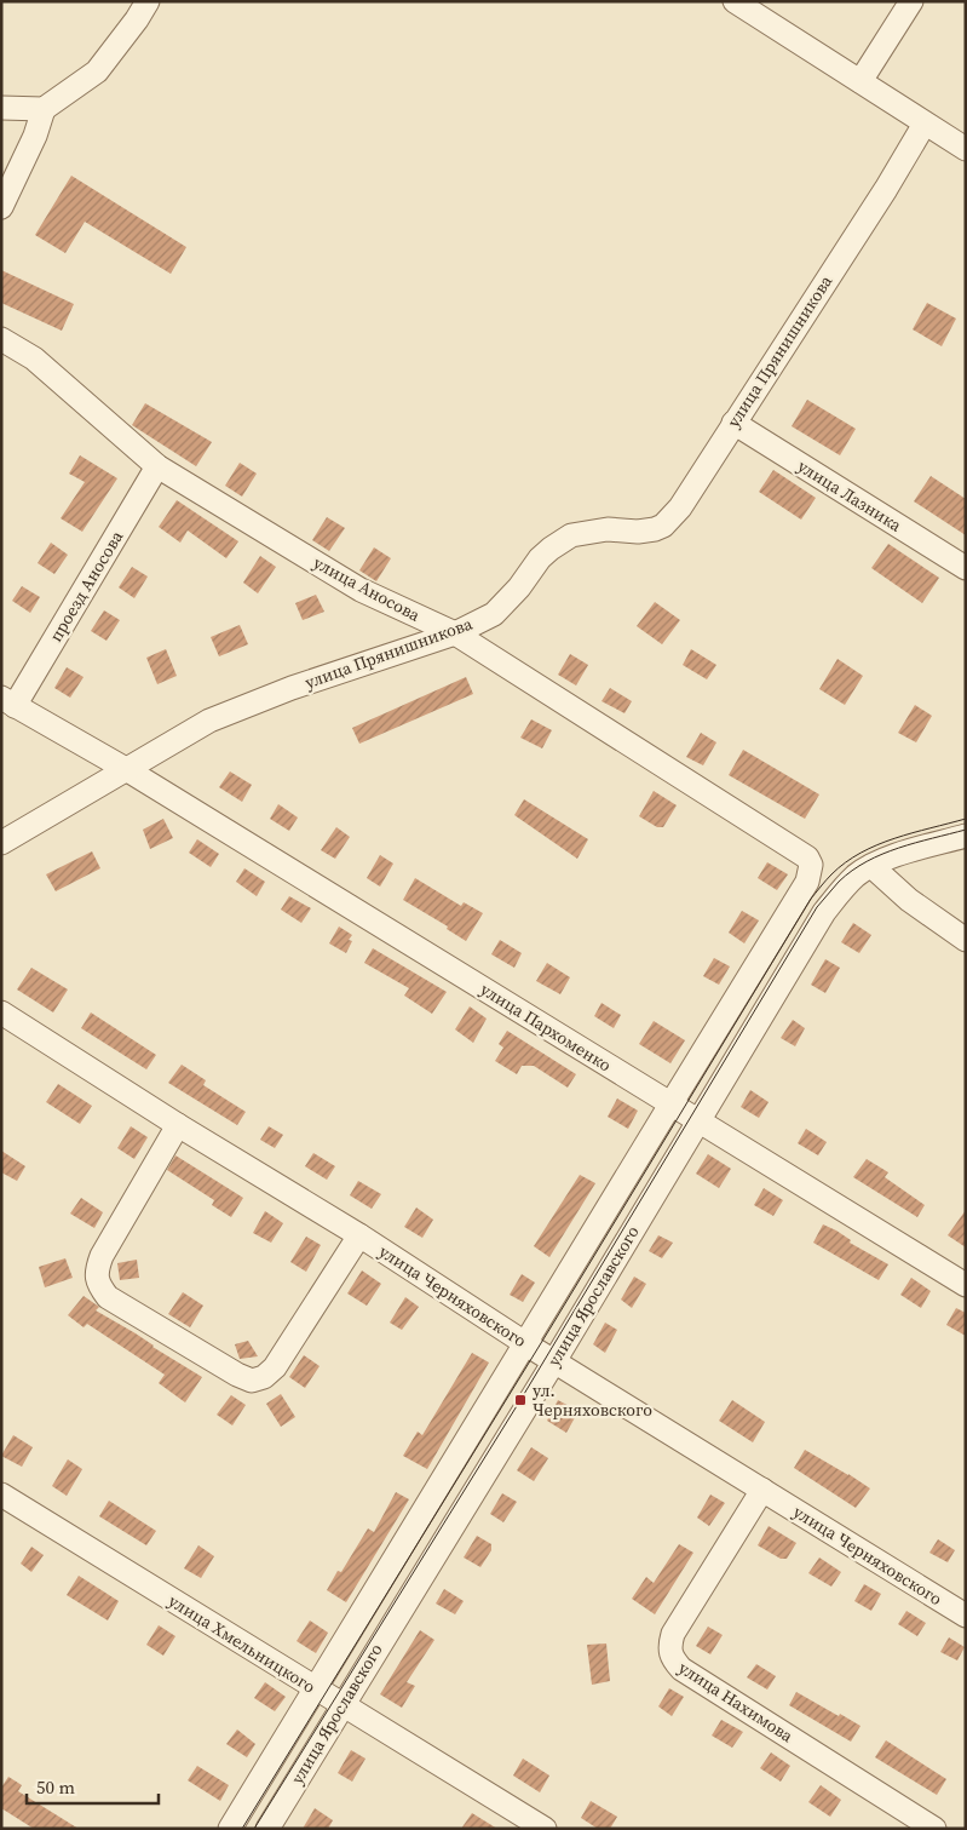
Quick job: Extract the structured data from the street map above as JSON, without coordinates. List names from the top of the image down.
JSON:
{
  "streets": {
    "street": [
      "улица Прянишникова",
      "улица Лазника",
      "проезд Аносова",
      "улица Аносова",
      "улица Пархоменко",
      "улица Черняховского",
      "улица Ярославского",
      "улица Хмельницкого",
      "улица Нахимова"
    ]
  },
  "crossings": [
    ["улица Прянишникова", "улица Лазника"],
    ["улица Прянишникова", "улица Аносова"],
    ["улица Прянишникова", "улица Пархоменко"],
    ["проезд Аносова", "улица Аносова"],
    ["проезд Аносова", "улица Пархоменко"],
    ["улица Аносова", "улица Пархоменко"],
    ["улица Пархоменко", "улица Ярославского"],
    ["улица Черняховского", "улица Ярославского"],
    ["улица Черняховского", "улица Нахимова"],
    ["улица Ярославского", "улица Хмельницкого"]
  ],
  "places": {
    "transit": ["ул. Черняховского"]
  },
  "scale_bar": "50 m"
}
